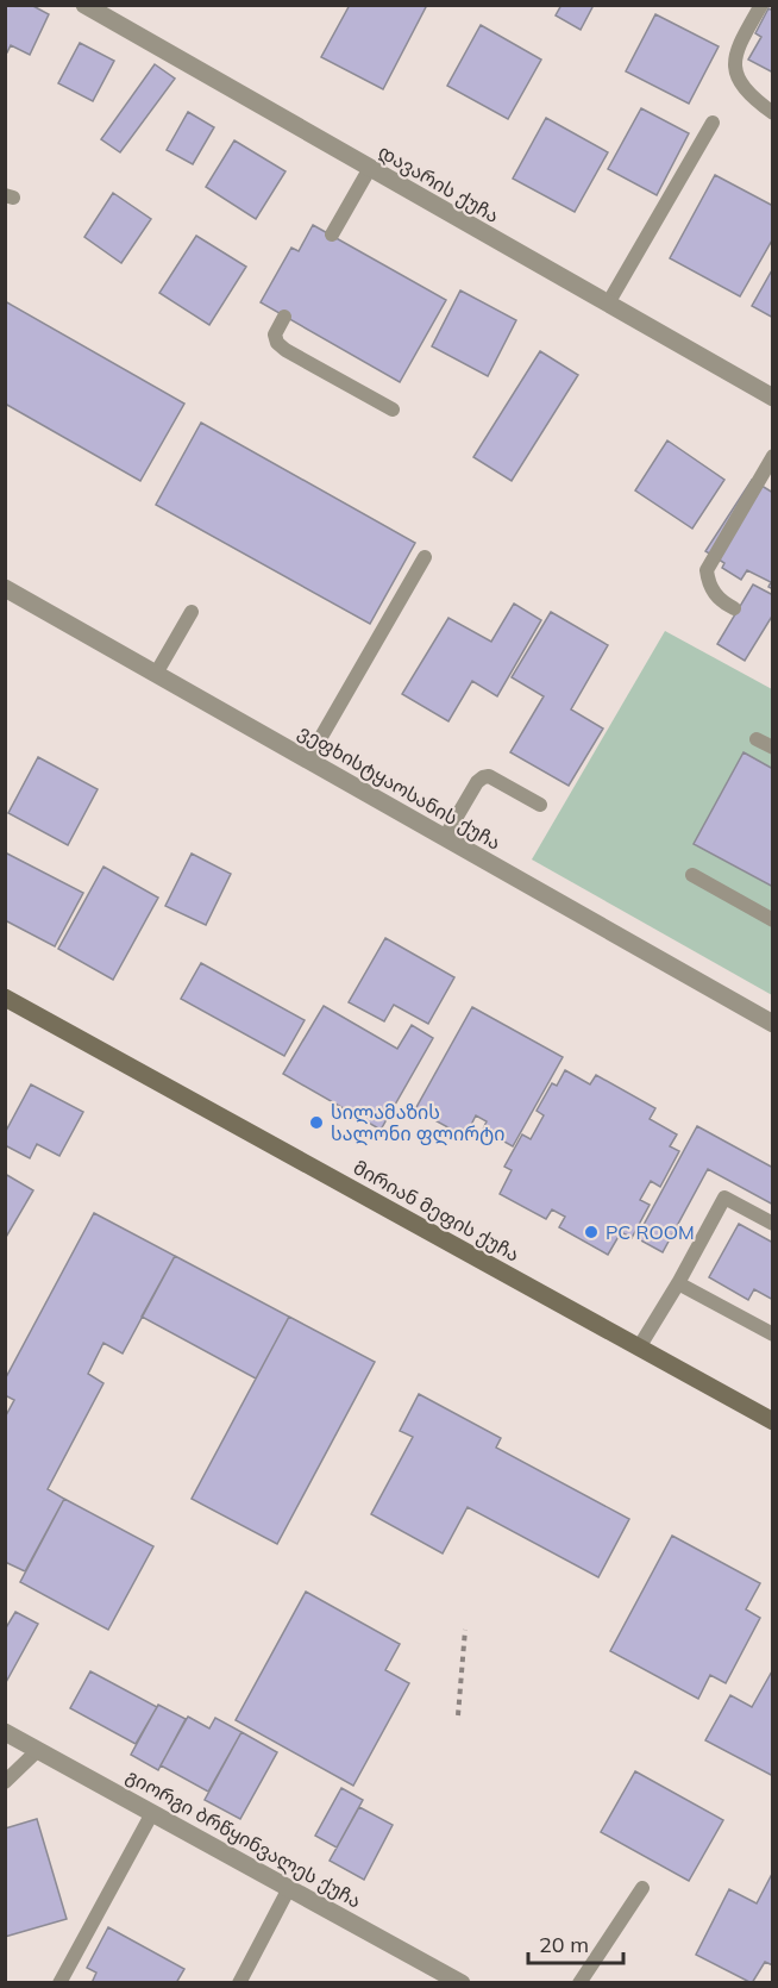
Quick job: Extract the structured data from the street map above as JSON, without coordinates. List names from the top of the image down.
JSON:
{
  "streets": {
    "main road": ["მირიან მეფის ქუჩა"],
    "street": ["დავარის ქუჩა", "ვეფხისტყაოსანის ქუჩა", "გიორგი ბრწყინვალეს ქუჩა"]
  },
  "places": ["სილამაზის სალონი ფლირტი", "PC ROOM"],
  "scale_bar": "20 m"
}
